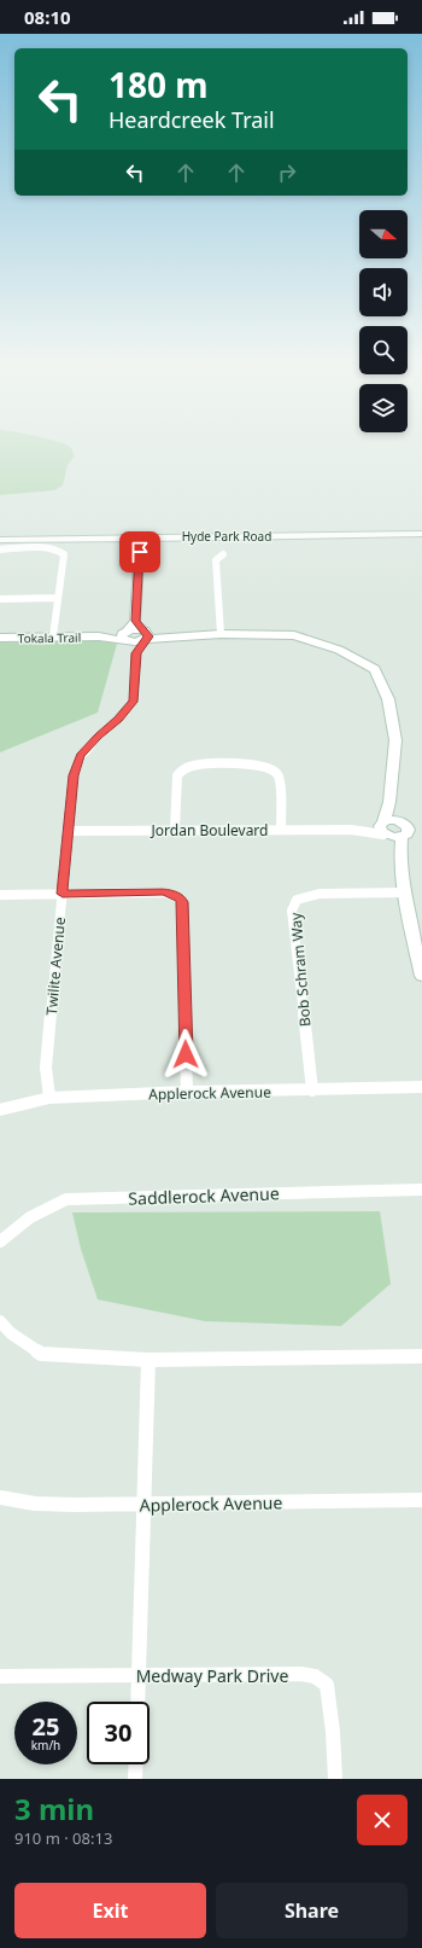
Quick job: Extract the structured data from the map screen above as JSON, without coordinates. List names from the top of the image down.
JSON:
{
  "streets": {
    "street": [
      "Hyde Park Road",
      "Tokala Trail",
      "Jordan Boulevard",
      "Twilite Avenue",
      "Bob Schram Way",
      "Applerock Avenue",
      "Saddlerock Avenue",
      "Medway Park Drive"
    ]
  },
  "crossings": [
    ["Tokala Trail", "Jordan Boulevard"],
    ["Tokala Trail", "Twilite Avenue"],
    ["Jordan Boulevard", "Twilite Avenue"],
    ["Twilite Avenue", "Applerock Avenue"],
    ["Bob Schram Way", "Applerock Avenue"]
  ],
  "north": "right",
  "page": {
    "status": "08:10",
    "turn": ["180 m", "Heardcreek Trail"],
    "speed": "25 km/h",
    "limit": "30",
    "heading": ["3 min", "910 m · 08:13"],
    "buttons": ["Exit", "Share"]
  }
}
